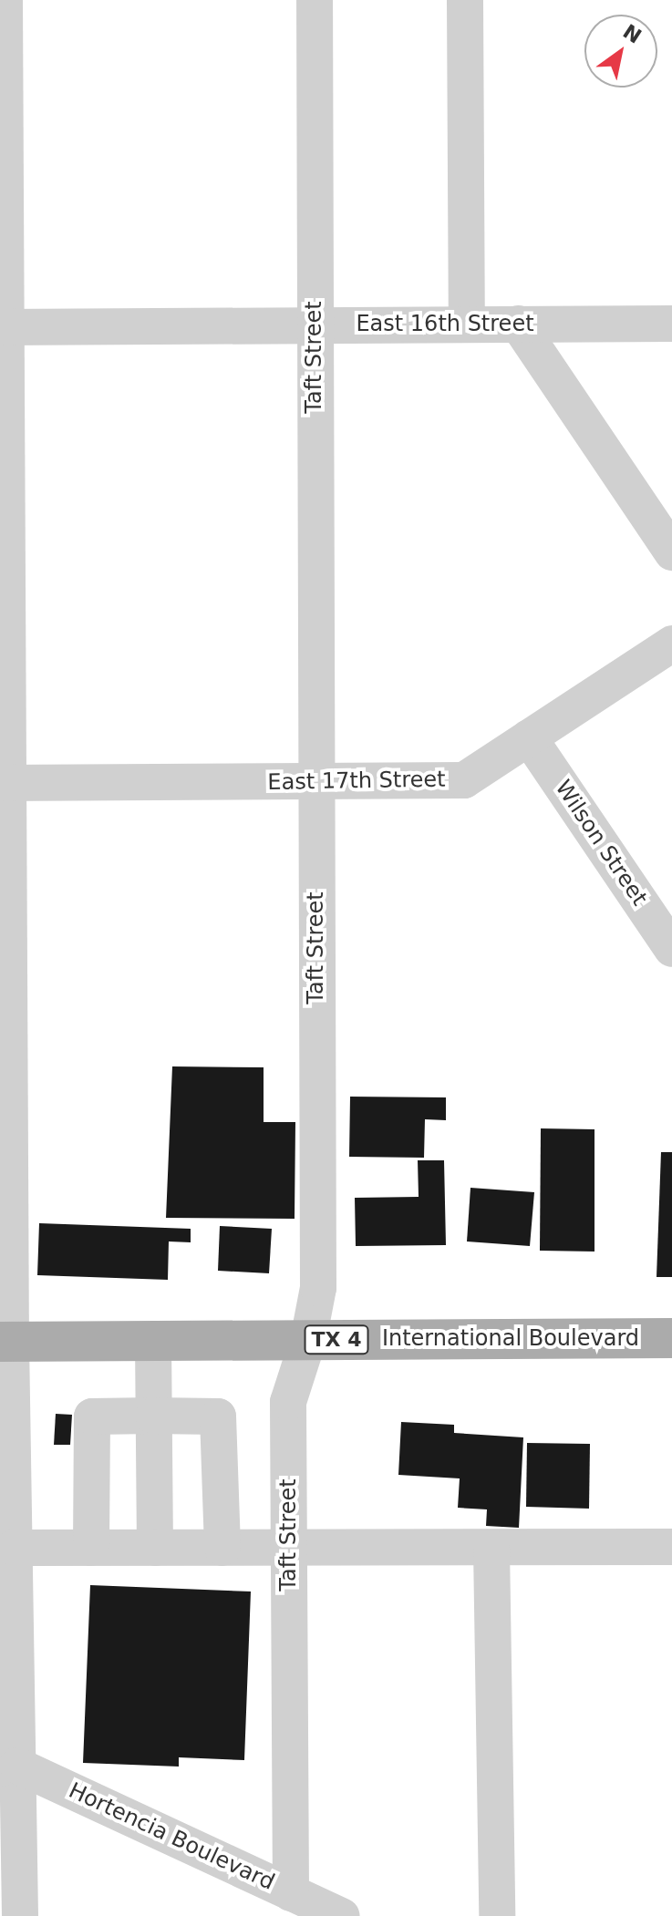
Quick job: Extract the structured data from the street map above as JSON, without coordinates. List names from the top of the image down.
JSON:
{
  "streets": {
    "main road": ["International Boulevard", "TX 4"],
    "street": [
      "East 16th Street",
      "Taft Street",
      "East 17th Street",
      "Wilson Street",
      "Hortencia Boulevard"
    ]
  },
  "crossings": [
    ["East 16th Street", "Taft Street"],
    ["Taft Street", "East 17th Street"],
    ["Taft Street", "International Boulevard"],
    ["Taft Street", "Hortencia Boulevard"],
    ["East 17th Street", "Wilson Street"]
  ],
  "north": "top right"
}
